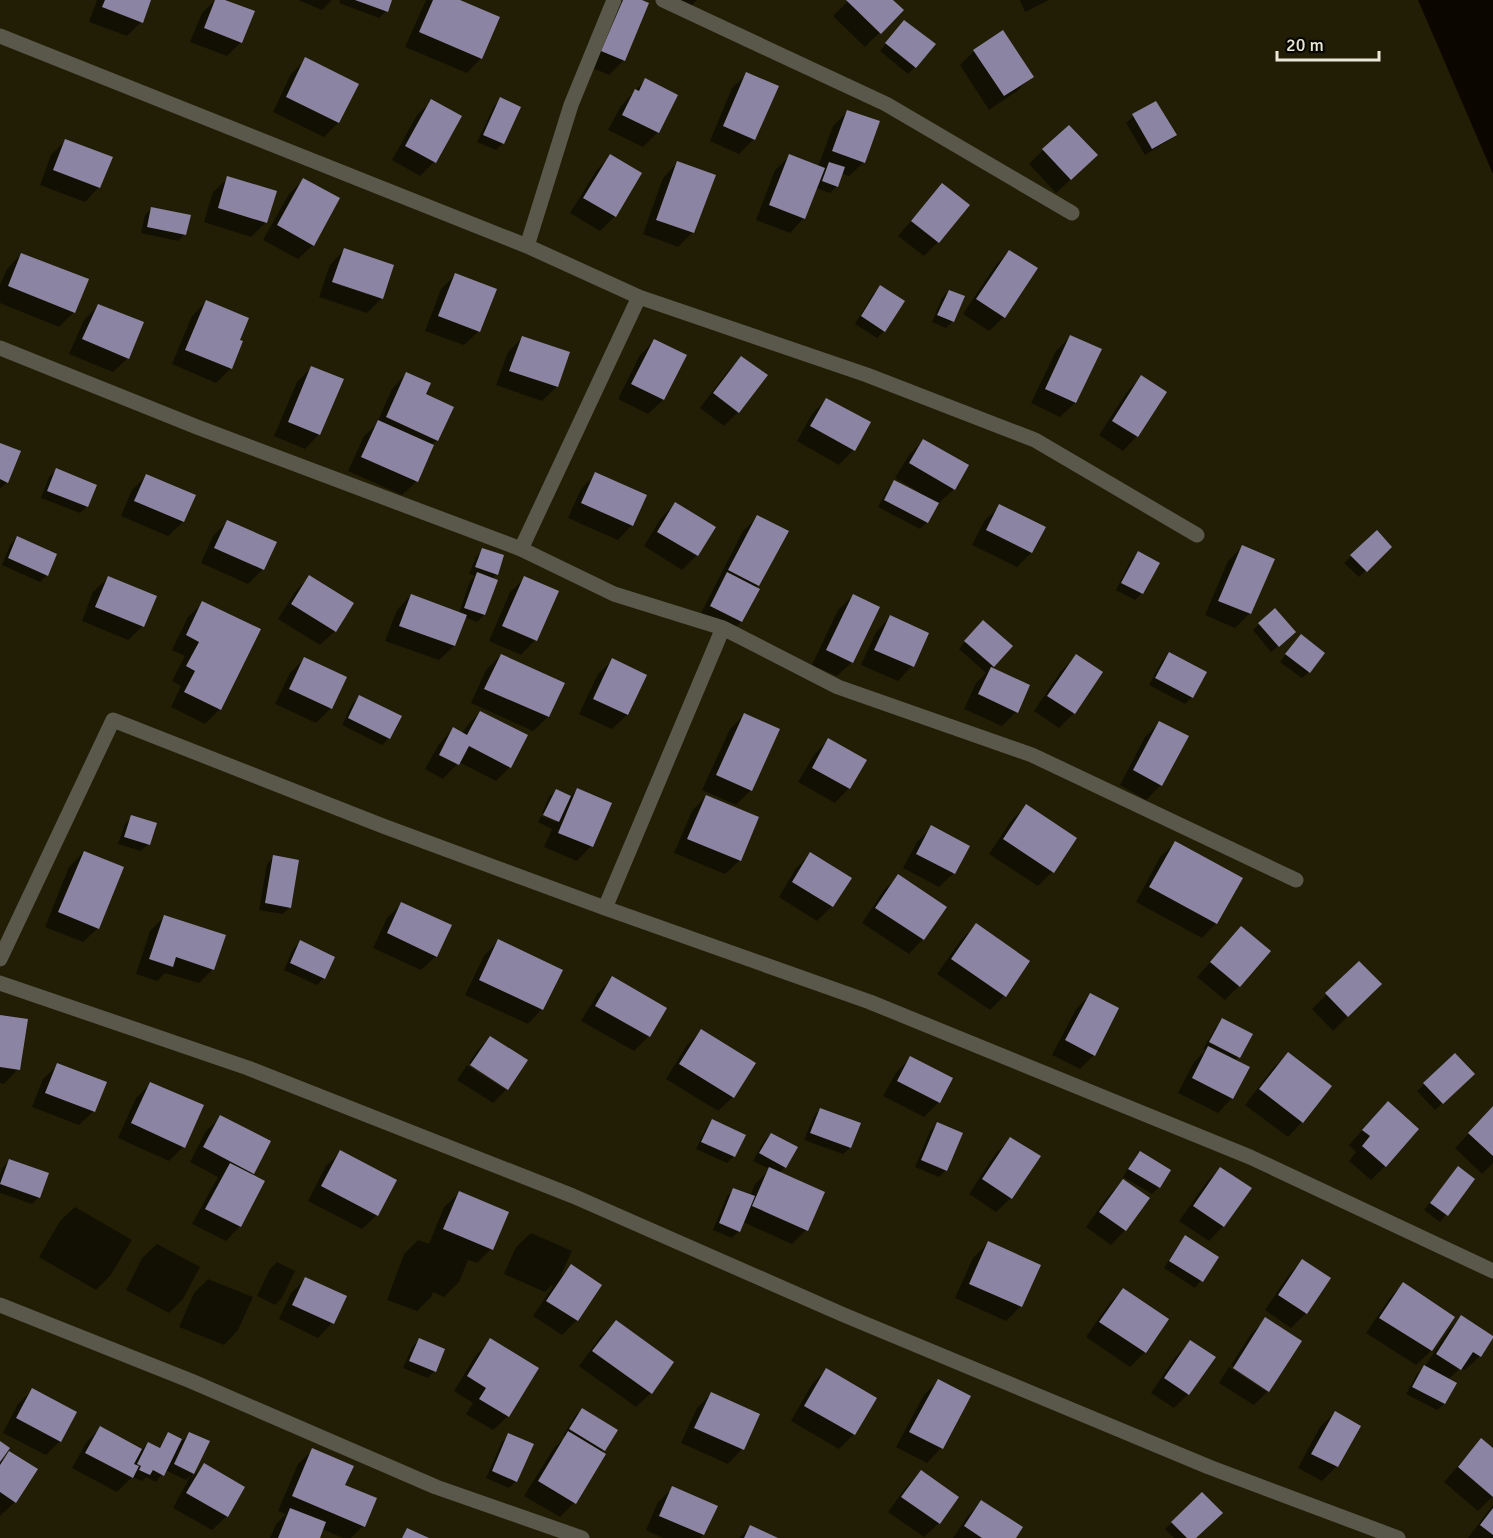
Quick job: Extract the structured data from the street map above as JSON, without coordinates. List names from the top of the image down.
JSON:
{
  "scale_bar": "20 m"
}
